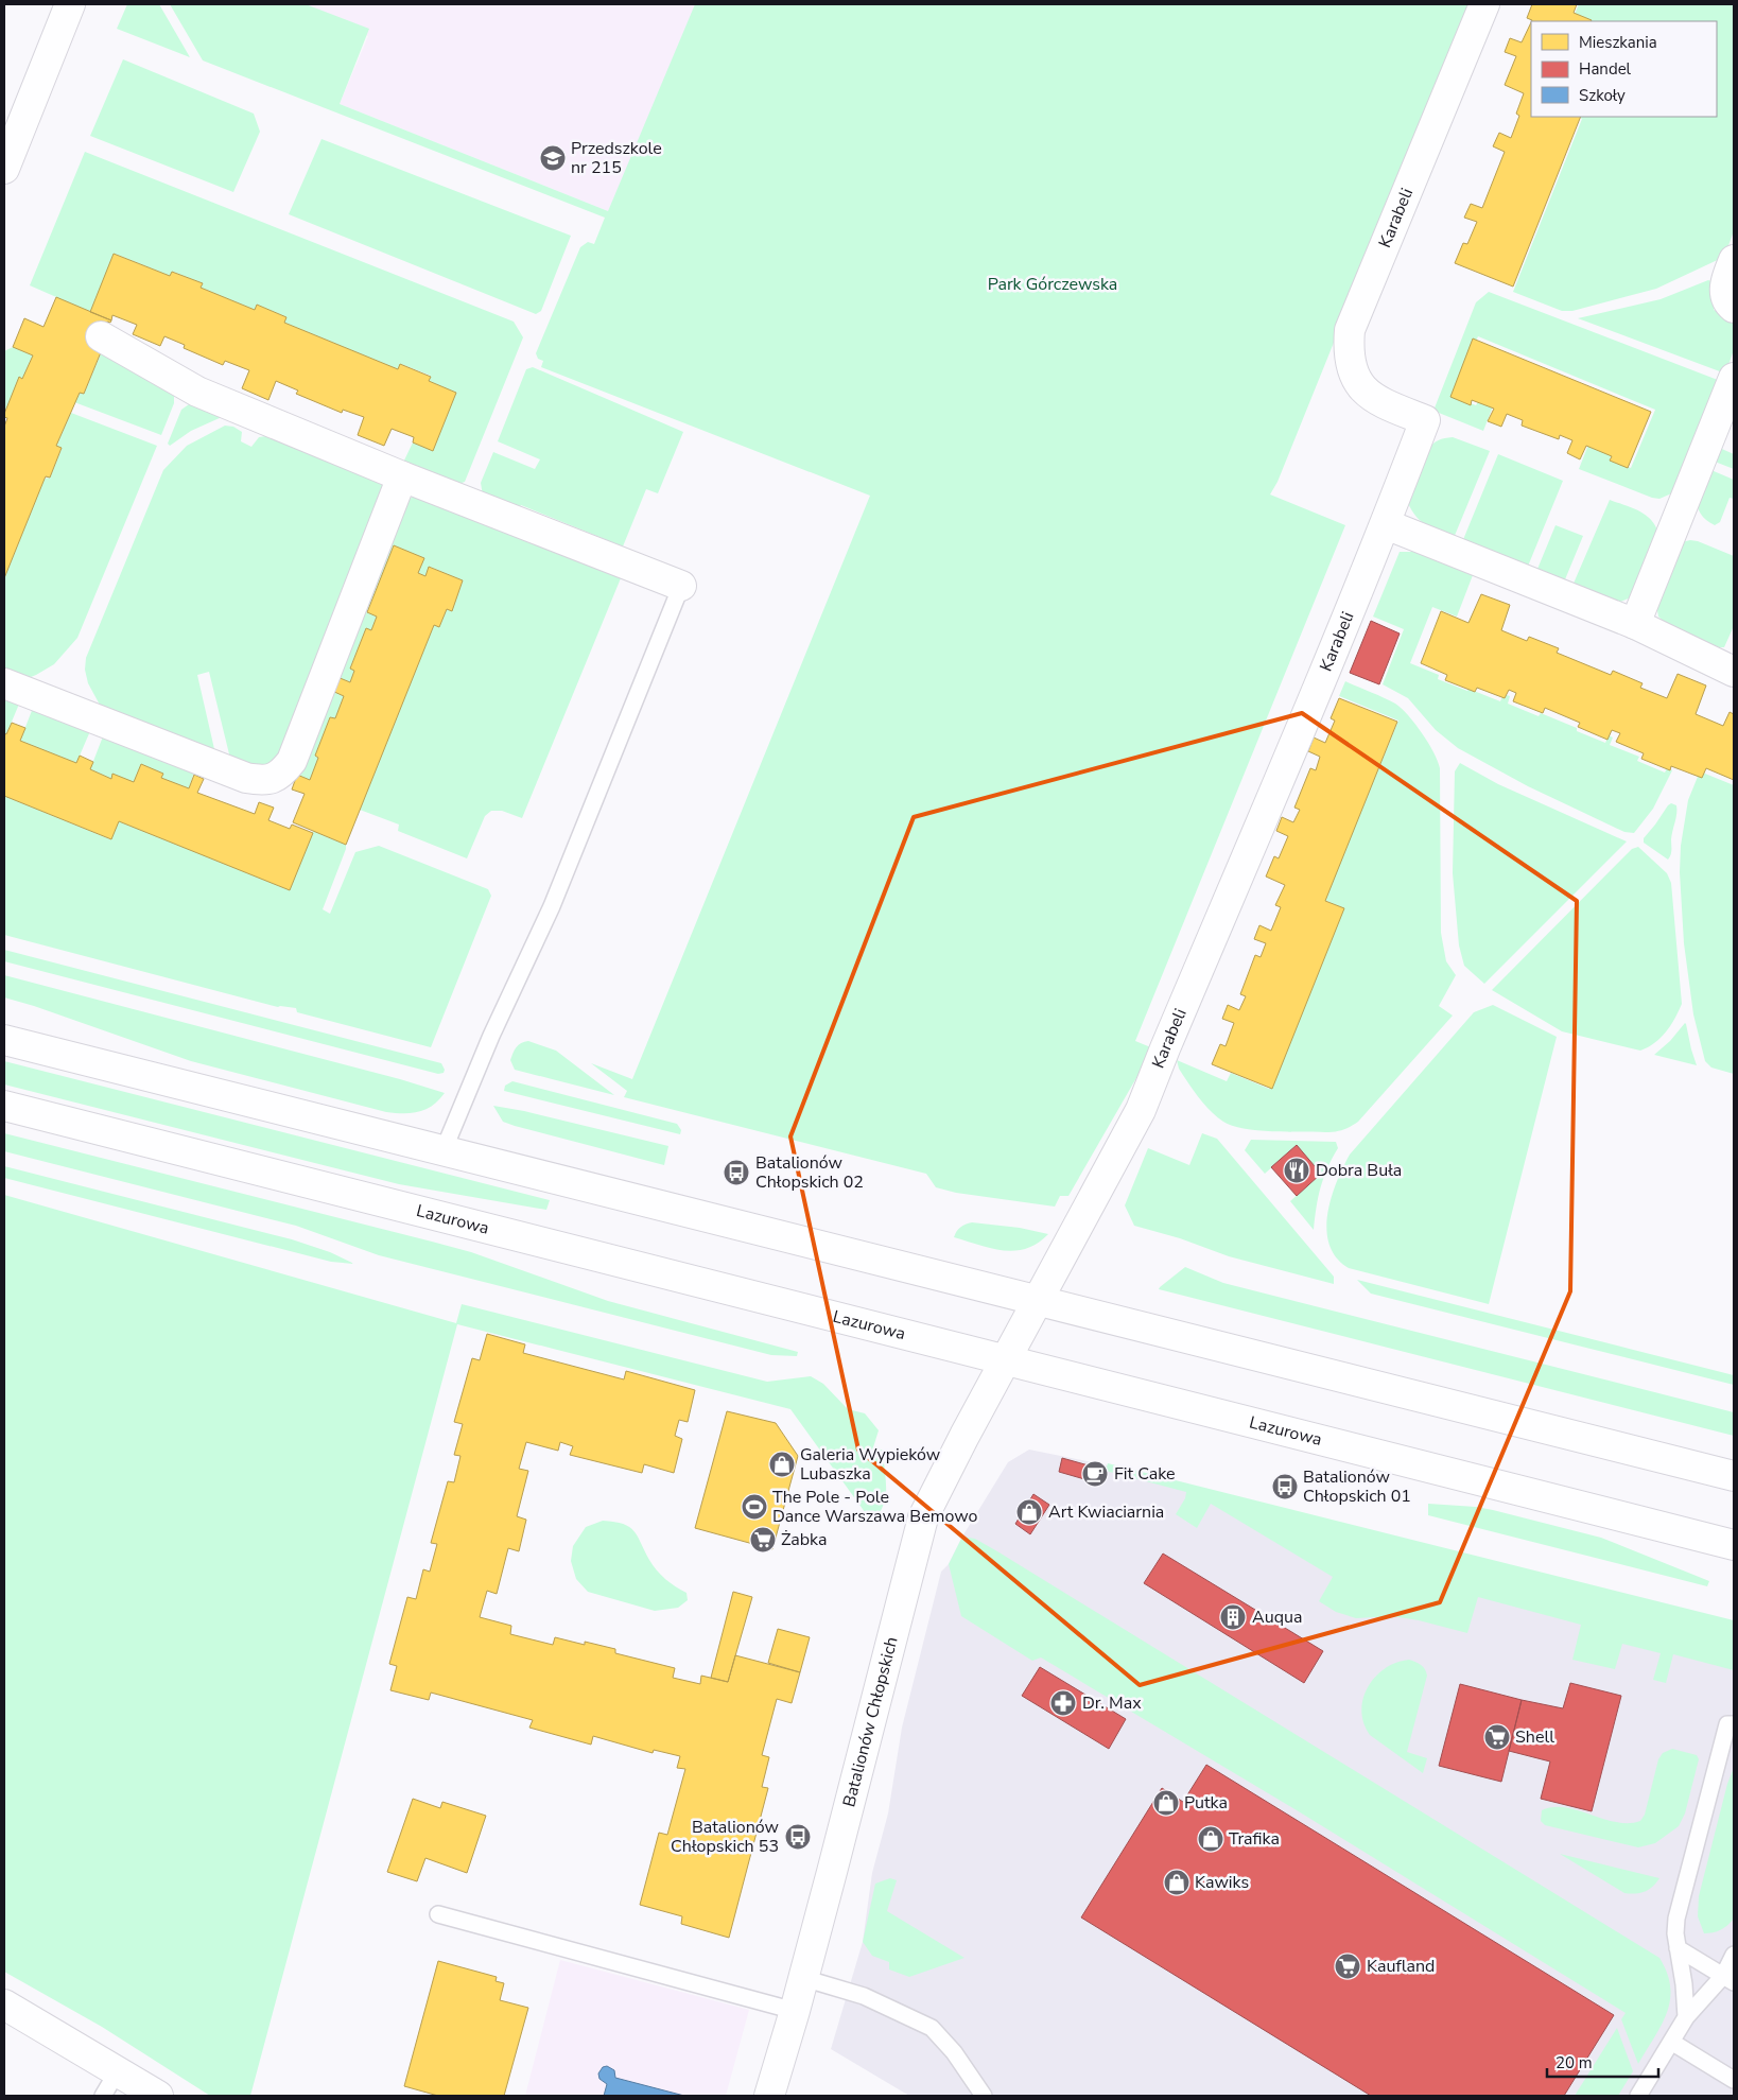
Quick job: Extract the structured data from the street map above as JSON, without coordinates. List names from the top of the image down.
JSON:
{
  "streets": {
    "street": ["Karabeli", "Lazurowa", "Batalionów Chłopskich"]
  },
  "crossings": [
    ["Karabeli", "Lazurowa"],
    ["Karabeli", "Batalionów Chłopskich"],
    ["Lazurowa", "Batalionów Chłopskich"]
  ],
  "parks": ["Park Górczewska"],
  "places": {
    "school or university": ["Przedszkole nr 215"],
    "restaurant": ["Dobra Buła"],
    "bus stop": ["Batalionów Chłopskich 02", "Batalionów Chłopskich 01", "Batalionów Chłopskich 53"],
    "shop": [
      "Galeria Wypieków Lubaszka",
      "Art Kwiaciarnia",
      "Putka",
      "Trafika",
      "Kawiks"
    ],
    "cafe": ["Fit Cake"],
    "sports": ["The Pole - Pole Dance Warszawa Bemowo"],
    "supermarket": ["Żabka", "Shell", "Kaufland"],
    "building": ["Auqua"],
    "pharmacy": ["Dr. Max"]
  },
  "legend": ["Mieszkania", "Handel", "Szkoły"],
  "scale_bar": "20 m"
}
